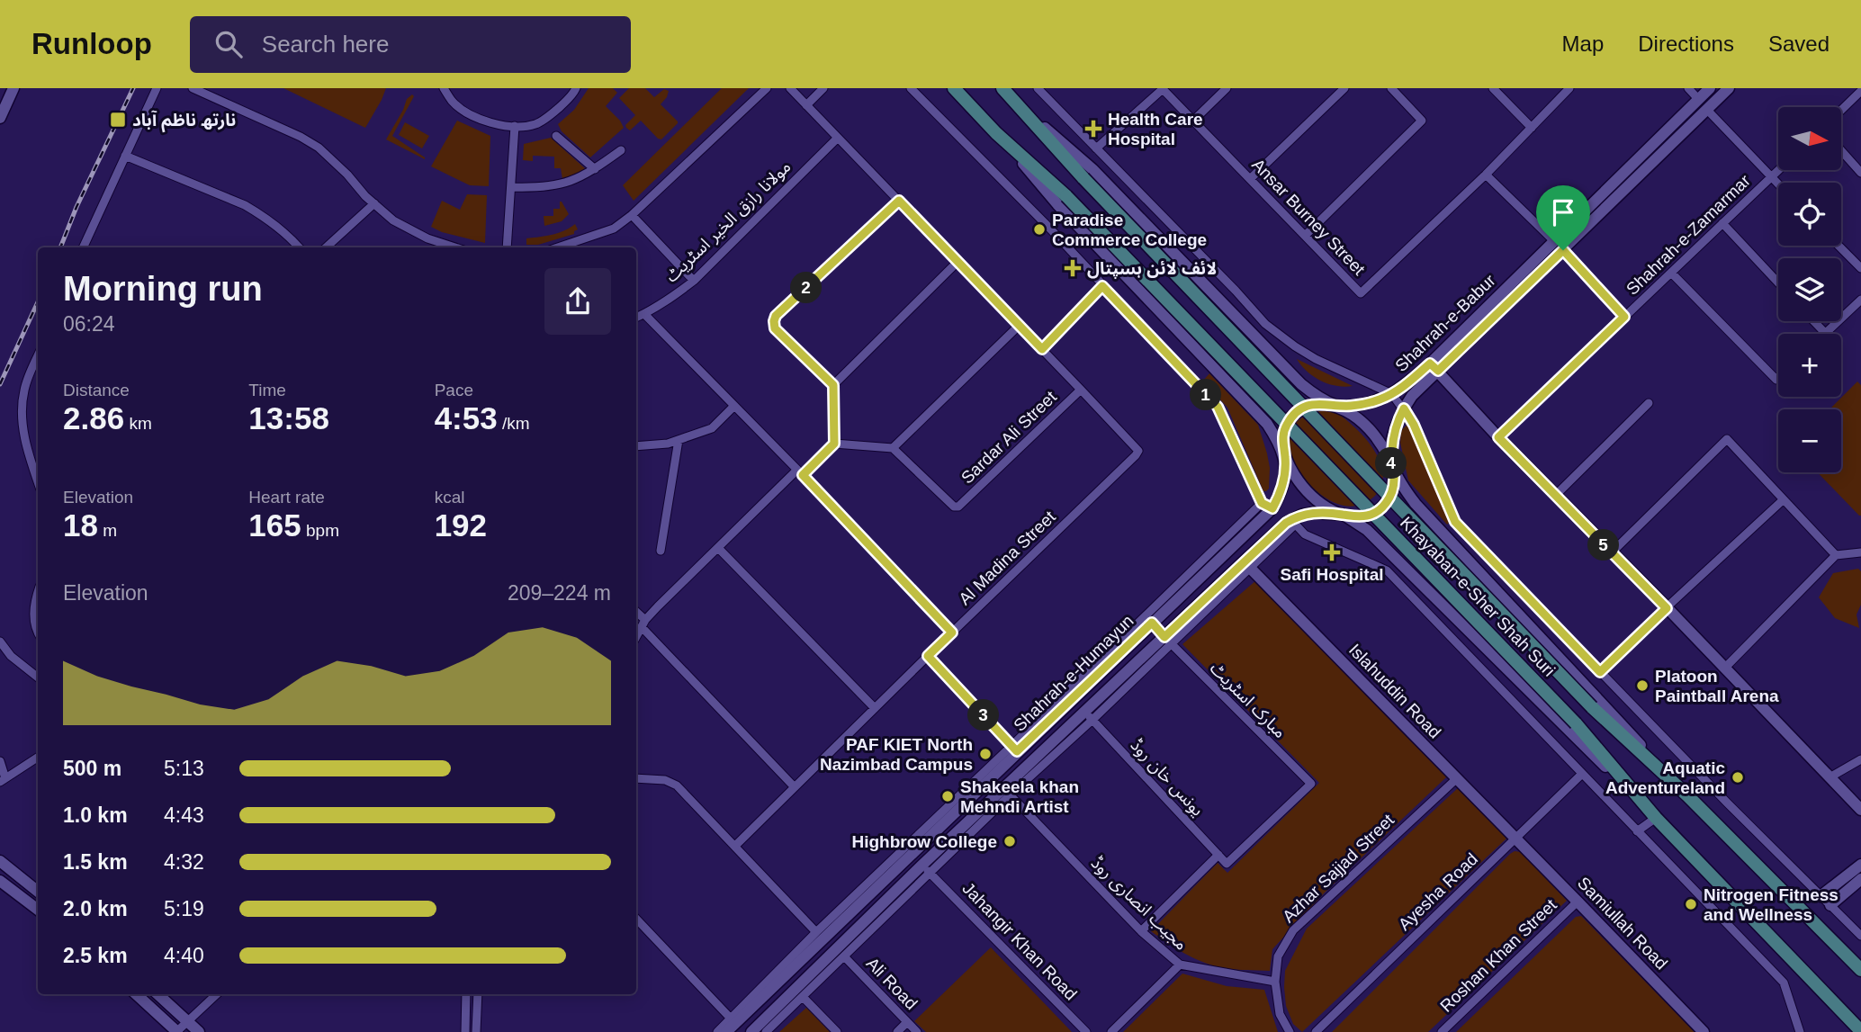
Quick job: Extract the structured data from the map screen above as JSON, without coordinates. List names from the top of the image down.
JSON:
{
  "streets": {
    "main road": [
      "Shahrah-e-Babur",
      "Khayaban-e-Sher Shah Suri",
      "Shahrah-e-Humayun",
      "Islahuddin Road",
      "Samiullah Road"
    ],
    "street": [
      "Ansar Burney Street",
      "مولانا رازق الخیر اسٹریٹ",
      "Shahrah-e-Zamarmar",
      "Sardar Ali Street",
      "Al Madina Street",
      "مبارک اسٹریٹ",
      "یونس خان روڈ",
      "Azhar Sajjad Street",
      "Ayesha Road",
      "مجیب انصاری روڈ",
      "Jahangir Khan Road",
      "Roshan Khan Street",
      "Ali Road"
    ]
  },
  "crossings": [
    ["Shahrah-e-Babur", "Shahrah-e-Humayun"],
    ["Sardar Ali Street", "Al Madina Street"],
    ["Shahrah-e-Humayun", "Islahuddin Road"],
    ["Shahrah-e-Humayun", "مبارک اسٹریٹ"],
    ["Shahrah-e-Humayun", "یونس خان روڈ"],
    ["Shahrah-e-Humayun", "مجیب انصاری روڈ"],
    ["Shahrah-e-Humayun", "Jahangir Khan Road"],
    ["Islahuddin Road", "Azhar Sajjad Street"],
    ["Islahuddin Road", "Ayesha Road"],
    ["Islahuddin Road", "Samiullah Road"],
    ["مبارک اسٹریٹ", "یونس خان روڈ"],
    ["Azhar Sajjad Street", "مجیب انصاری روڈ"],
    ["Ayesha Road", "Samiullah Road"],
    ["Samiullah Road", "Roshan Khan Street"]
  ],
  "places": {
    "transit": ["نارتھ ناظم آباد"],
    "health": ["Health Care Hospital", "لائف لائن ہسپتال", "Safi Hospital"],
    "other": [
      "Paradise Commerce College",
      "Platoon Paintball Arena",
      "PAF KIET North Nazimbad Campus",
      "Aquatic Adventureland",
      "Shakeela khan Mehndi Artist",
      "Highbrow College",
      "Nitrogen Fitness and Wellness"
    ]
  },
  "north": "right",
  "page": {
    "header": "Runloop",
    "search": "Search here",
    "nav": ["Map", "Directions", "Saved"],
    "map_buttons": ["+", "−"],
    "heading": ["Morning run", "06:24"],
    "pins": [
      "2",
      "1",
      "4",
      "5",
      "3"
    ],
    "stats": [
      ["Distance", "2.86 km"],
      ["Time", "13:58"],
      ["Pace", "4:53 /km"],
      ["Elevation", "18 m"],
      ["Heart rate", "165 bpm"],
      ["kcal", "192"]
    ],
    "chart": ["Elevation", "209–224 m"],
    "list": [
      {
        "name": "500 m",
        "note": "5:13"
      },
      {
        "name": "1.0 km",
        "note": "4:43"
      },
      {
        "name": "1.5 km",
        "note": "4:32"
      },
      {
        "name": "2.0 km",
        "note": "5:19"
      },
      {
        "name": "2.5 km",
        "note": "4:40"
      }
    ]
  }
}
